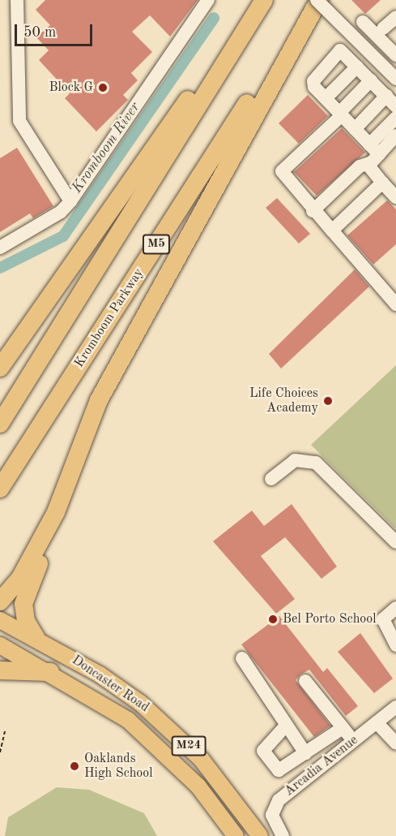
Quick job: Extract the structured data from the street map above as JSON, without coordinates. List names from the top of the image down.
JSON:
{
  "streets": {
    "highway": ["M5", "Kromboom Parkway"],
    "main road": ["Doncaster Road", "M24"],
    "street": ["Arcadia Avenue"]
  },
  "water": ["Kromboom River"],
  "places": [
    "Block G",
    "Life Choices Academy",
    "Bel Porto School",
    "Oaklands High School"
  ],
  "scale_bar": "50 m"
}
